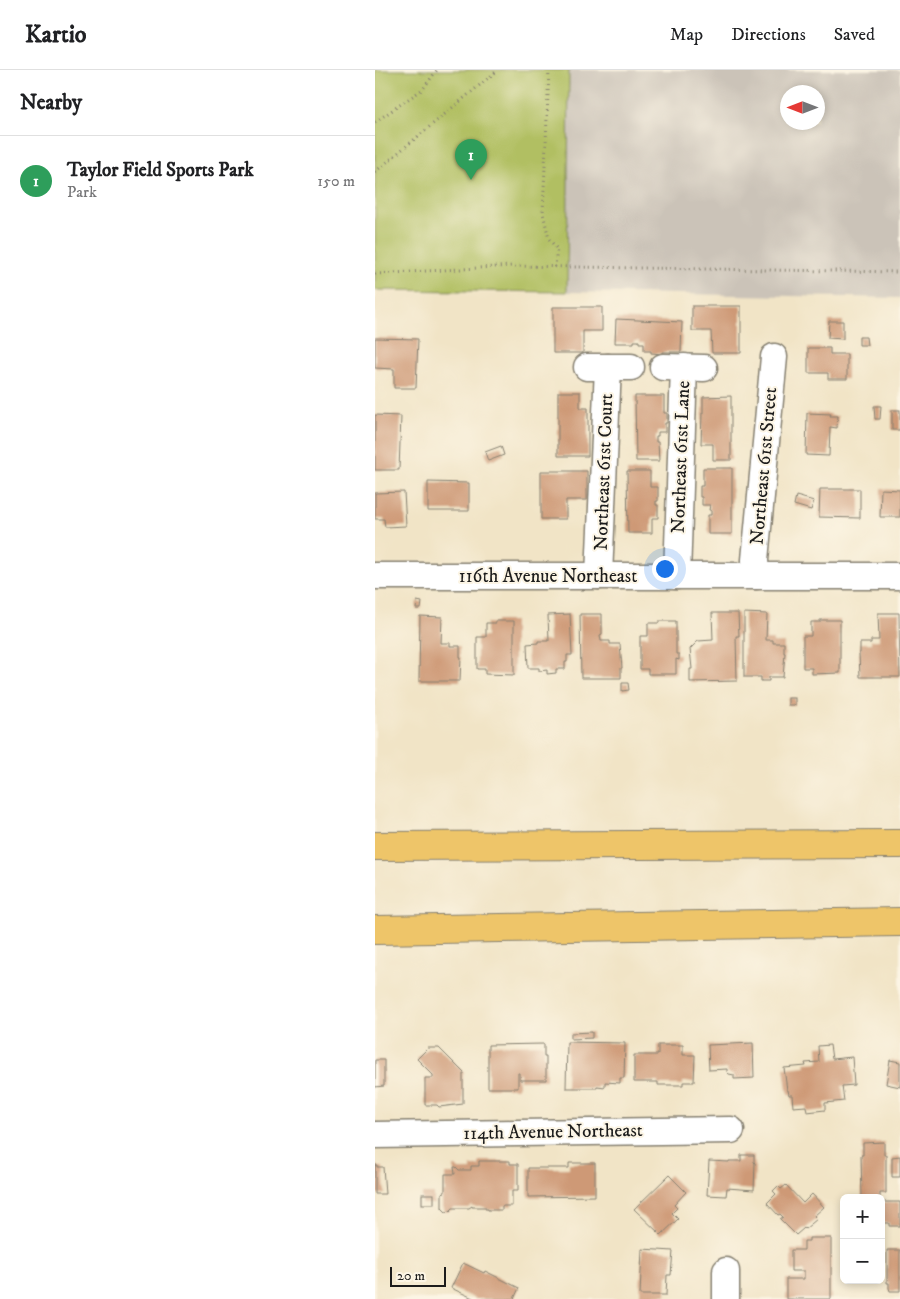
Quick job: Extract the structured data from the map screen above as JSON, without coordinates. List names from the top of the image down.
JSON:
{
  "streets": {
    "street": [
      "Northeast 61st Lane",
      "Northeast 61st Street",
      "Northeast 61st Court",
      "116th Avenue Northeast",
      "114th Avenue Northeast"
    ]
  },
  "crossings": [
    ["Northeast 61st Lane", "116th Avenue Northeast"],
    ["Northeast 61st Street", "116th Avenue Northeast"],
    ["Northeast 61st Court", "116th Avenue Northeast"]
  ],
  "scale_bar": "20 m",
  "north": "left",
  "page": {
    "header": "Kartio",
    "nav": ["Map", "Directions", "Saved"],
    "heading": "Nearby",
    "list": [
      {
        "mark": "1",
        "name": "Taylor Field Sports Park",
        "note": "Park",
        "value": "150 m"
      }
    ],
    "pins": "1",
    "map_buttons": ["+", "−"],
    "scale": "20 m"
  }
}
